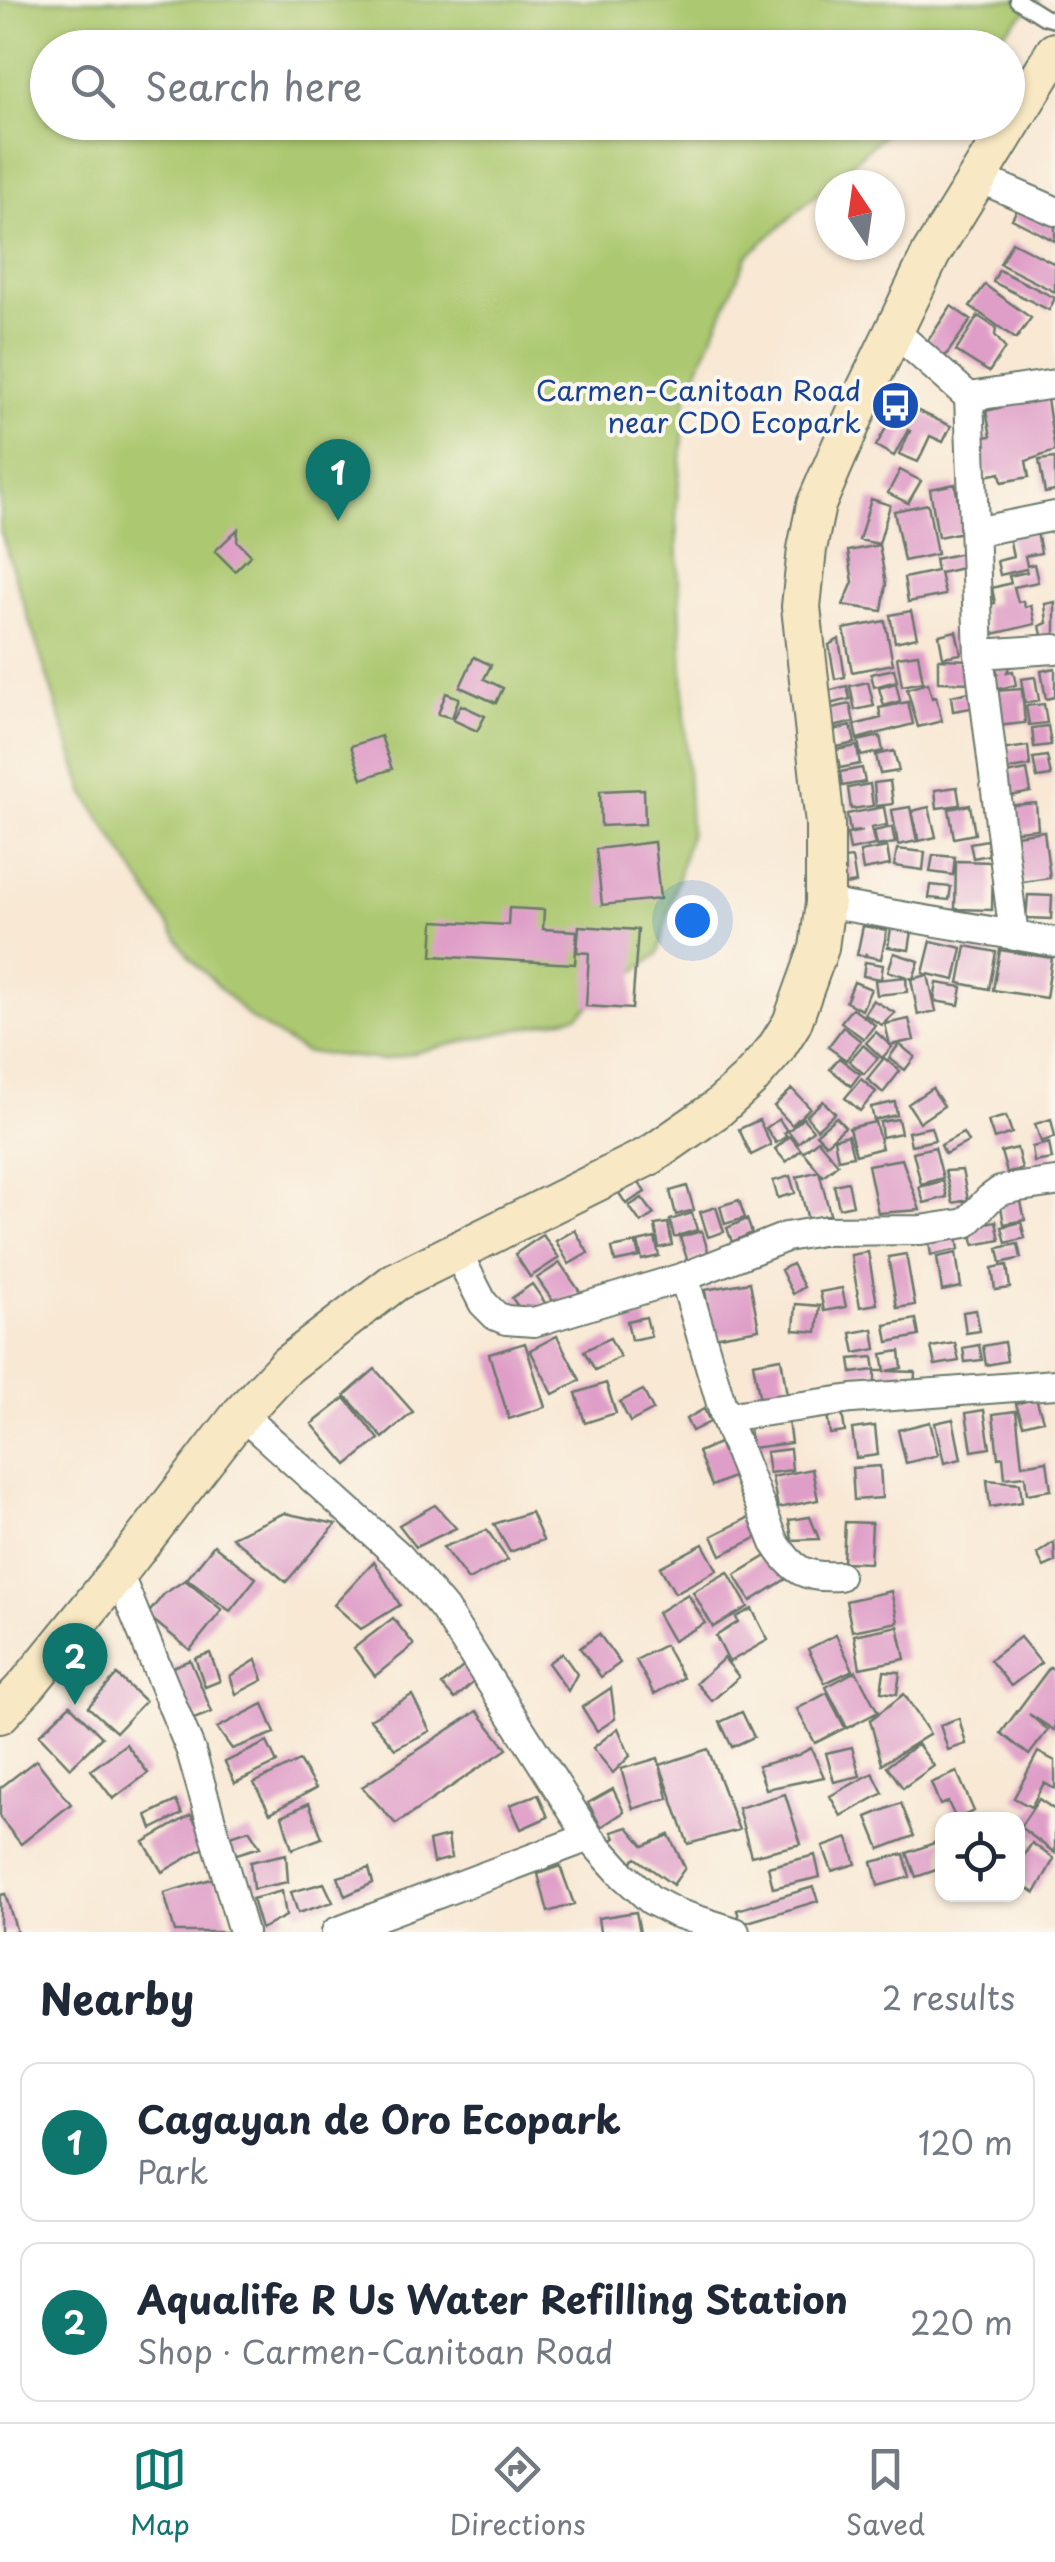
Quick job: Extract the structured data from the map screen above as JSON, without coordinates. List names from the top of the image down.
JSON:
{
  "places": {
    "bus stop": ["Carmen-Canitoan Road near CDO Ecopark"]
  },
  "north": "top",
  "page": {
    "search": "Search here",
    "pins": ["1", "2"],
    "heading": ["Nearby", "2 results"],
    "list": [
      {
        "mark": "1",
        "name": "Cagayan de Oro Ecopark",
        "note": "Park",
        "value": "120 m"
      },
      {
        "mark": "2",
        "name": "Aqualife R Us Water Refilling Station",
        "note": "Shop · Carmen-Canitoan Road",
        "value": "220 m"
      }
    ],
    "nav": ["Map", "Directions", "Saved"]
  }
}
